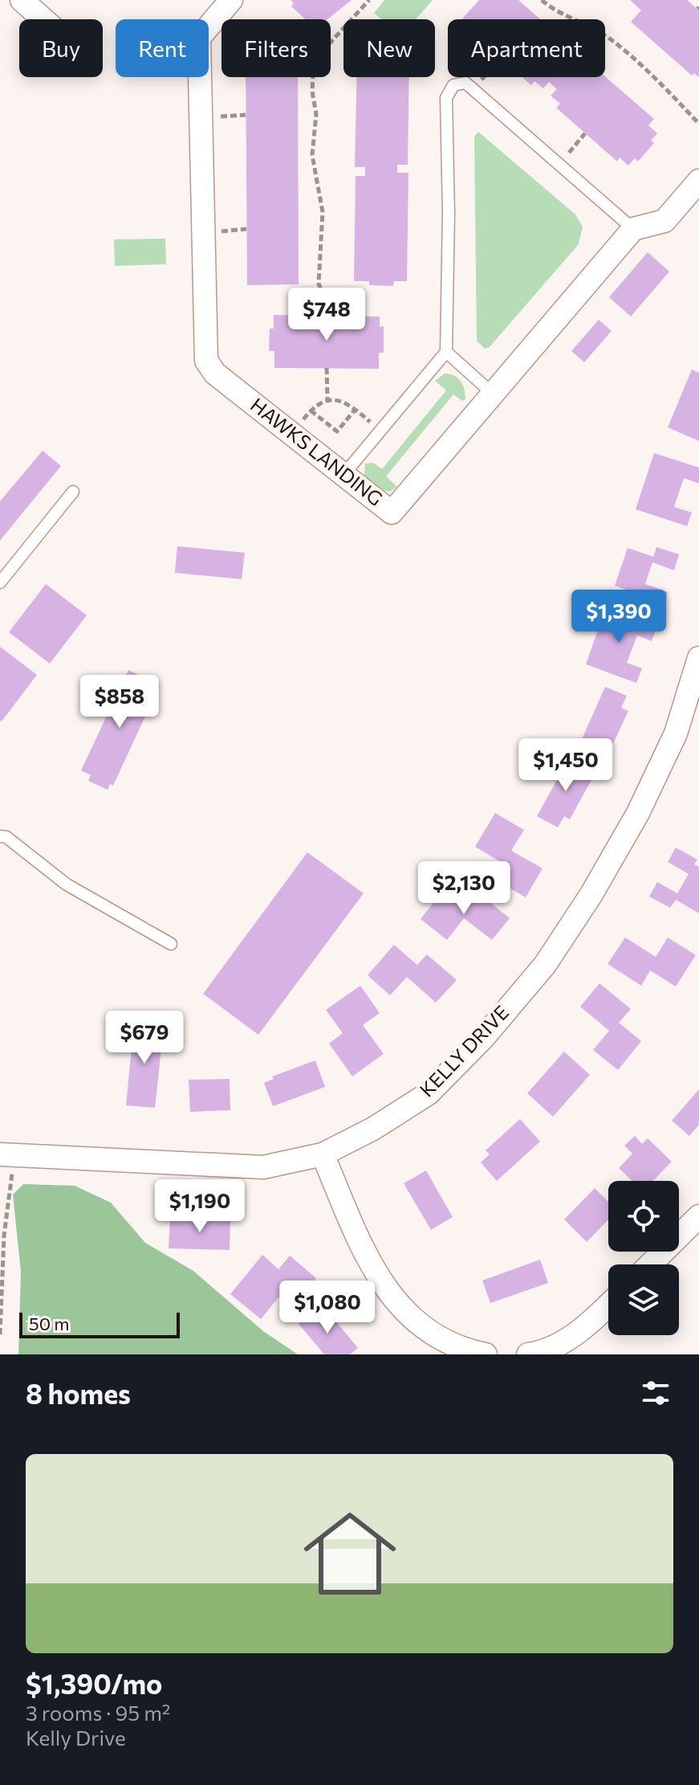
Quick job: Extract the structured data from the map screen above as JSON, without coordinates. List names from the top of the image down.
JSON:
{
  "streets": {
    "street": ["HAWKS LANDING", "KELLY DRIVE"]
  },
  "scale_bar": "50 m",
  "page": {
    "chip": [
      "Buy",
      "Rent",
      "Filters",
      "New",
      "Apartment"
    ],
    "price": [
      "$748",
      "$1,390",
      "$858",
      "$1,450",
      "$2,130",
      "$679",
      "$1,190",
      "$1,080"
    ],
    "scale": "50 m",
    "heading": "8 homes",
    "list": [
      {
        "name": "$1,390/mo",
        "note": "3 rooms · 95 m² · Kelly Drive"
      }
    ]
  }
}
